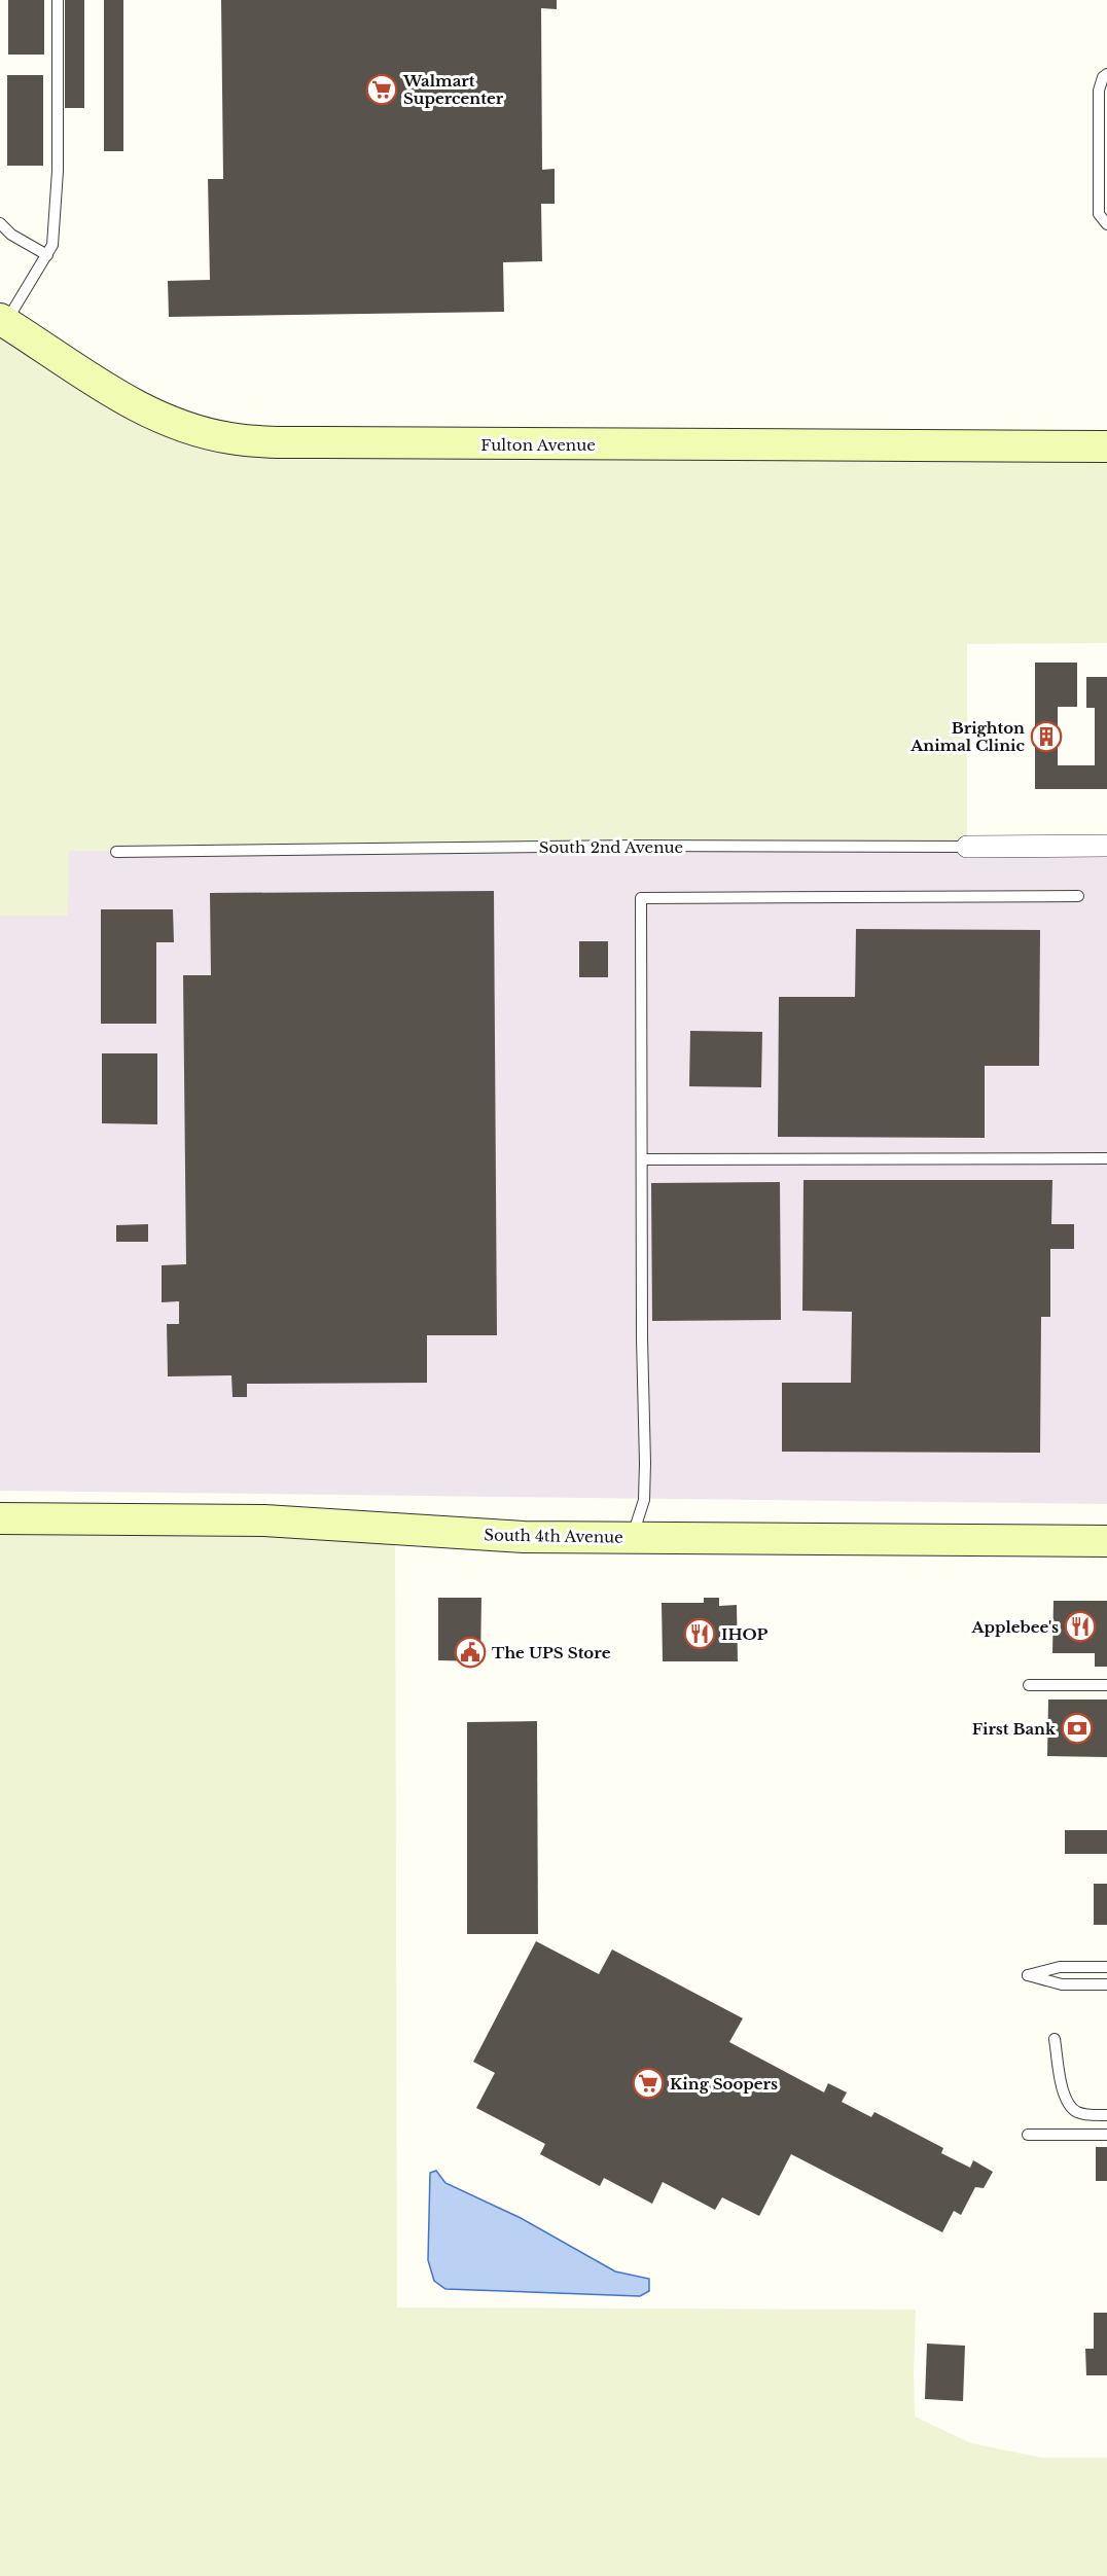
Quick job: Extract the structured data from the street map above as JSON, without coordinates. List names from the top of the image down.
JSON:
{
  "streets": {
    "street": ["Fulton Avenue", "South 2nd Avenue", "South 4th Avenue"]
  },
  "places": {
    "supermarket": ["Walmart Supercenter", "King Soopers"],
    "building": ["Brighton Animal Clinic"],
    "restaurant": ["Applebee's", "IHOP"],
    "public building": ["The UPS Store"],
    "bank": ["First Bank"]
  }
}
